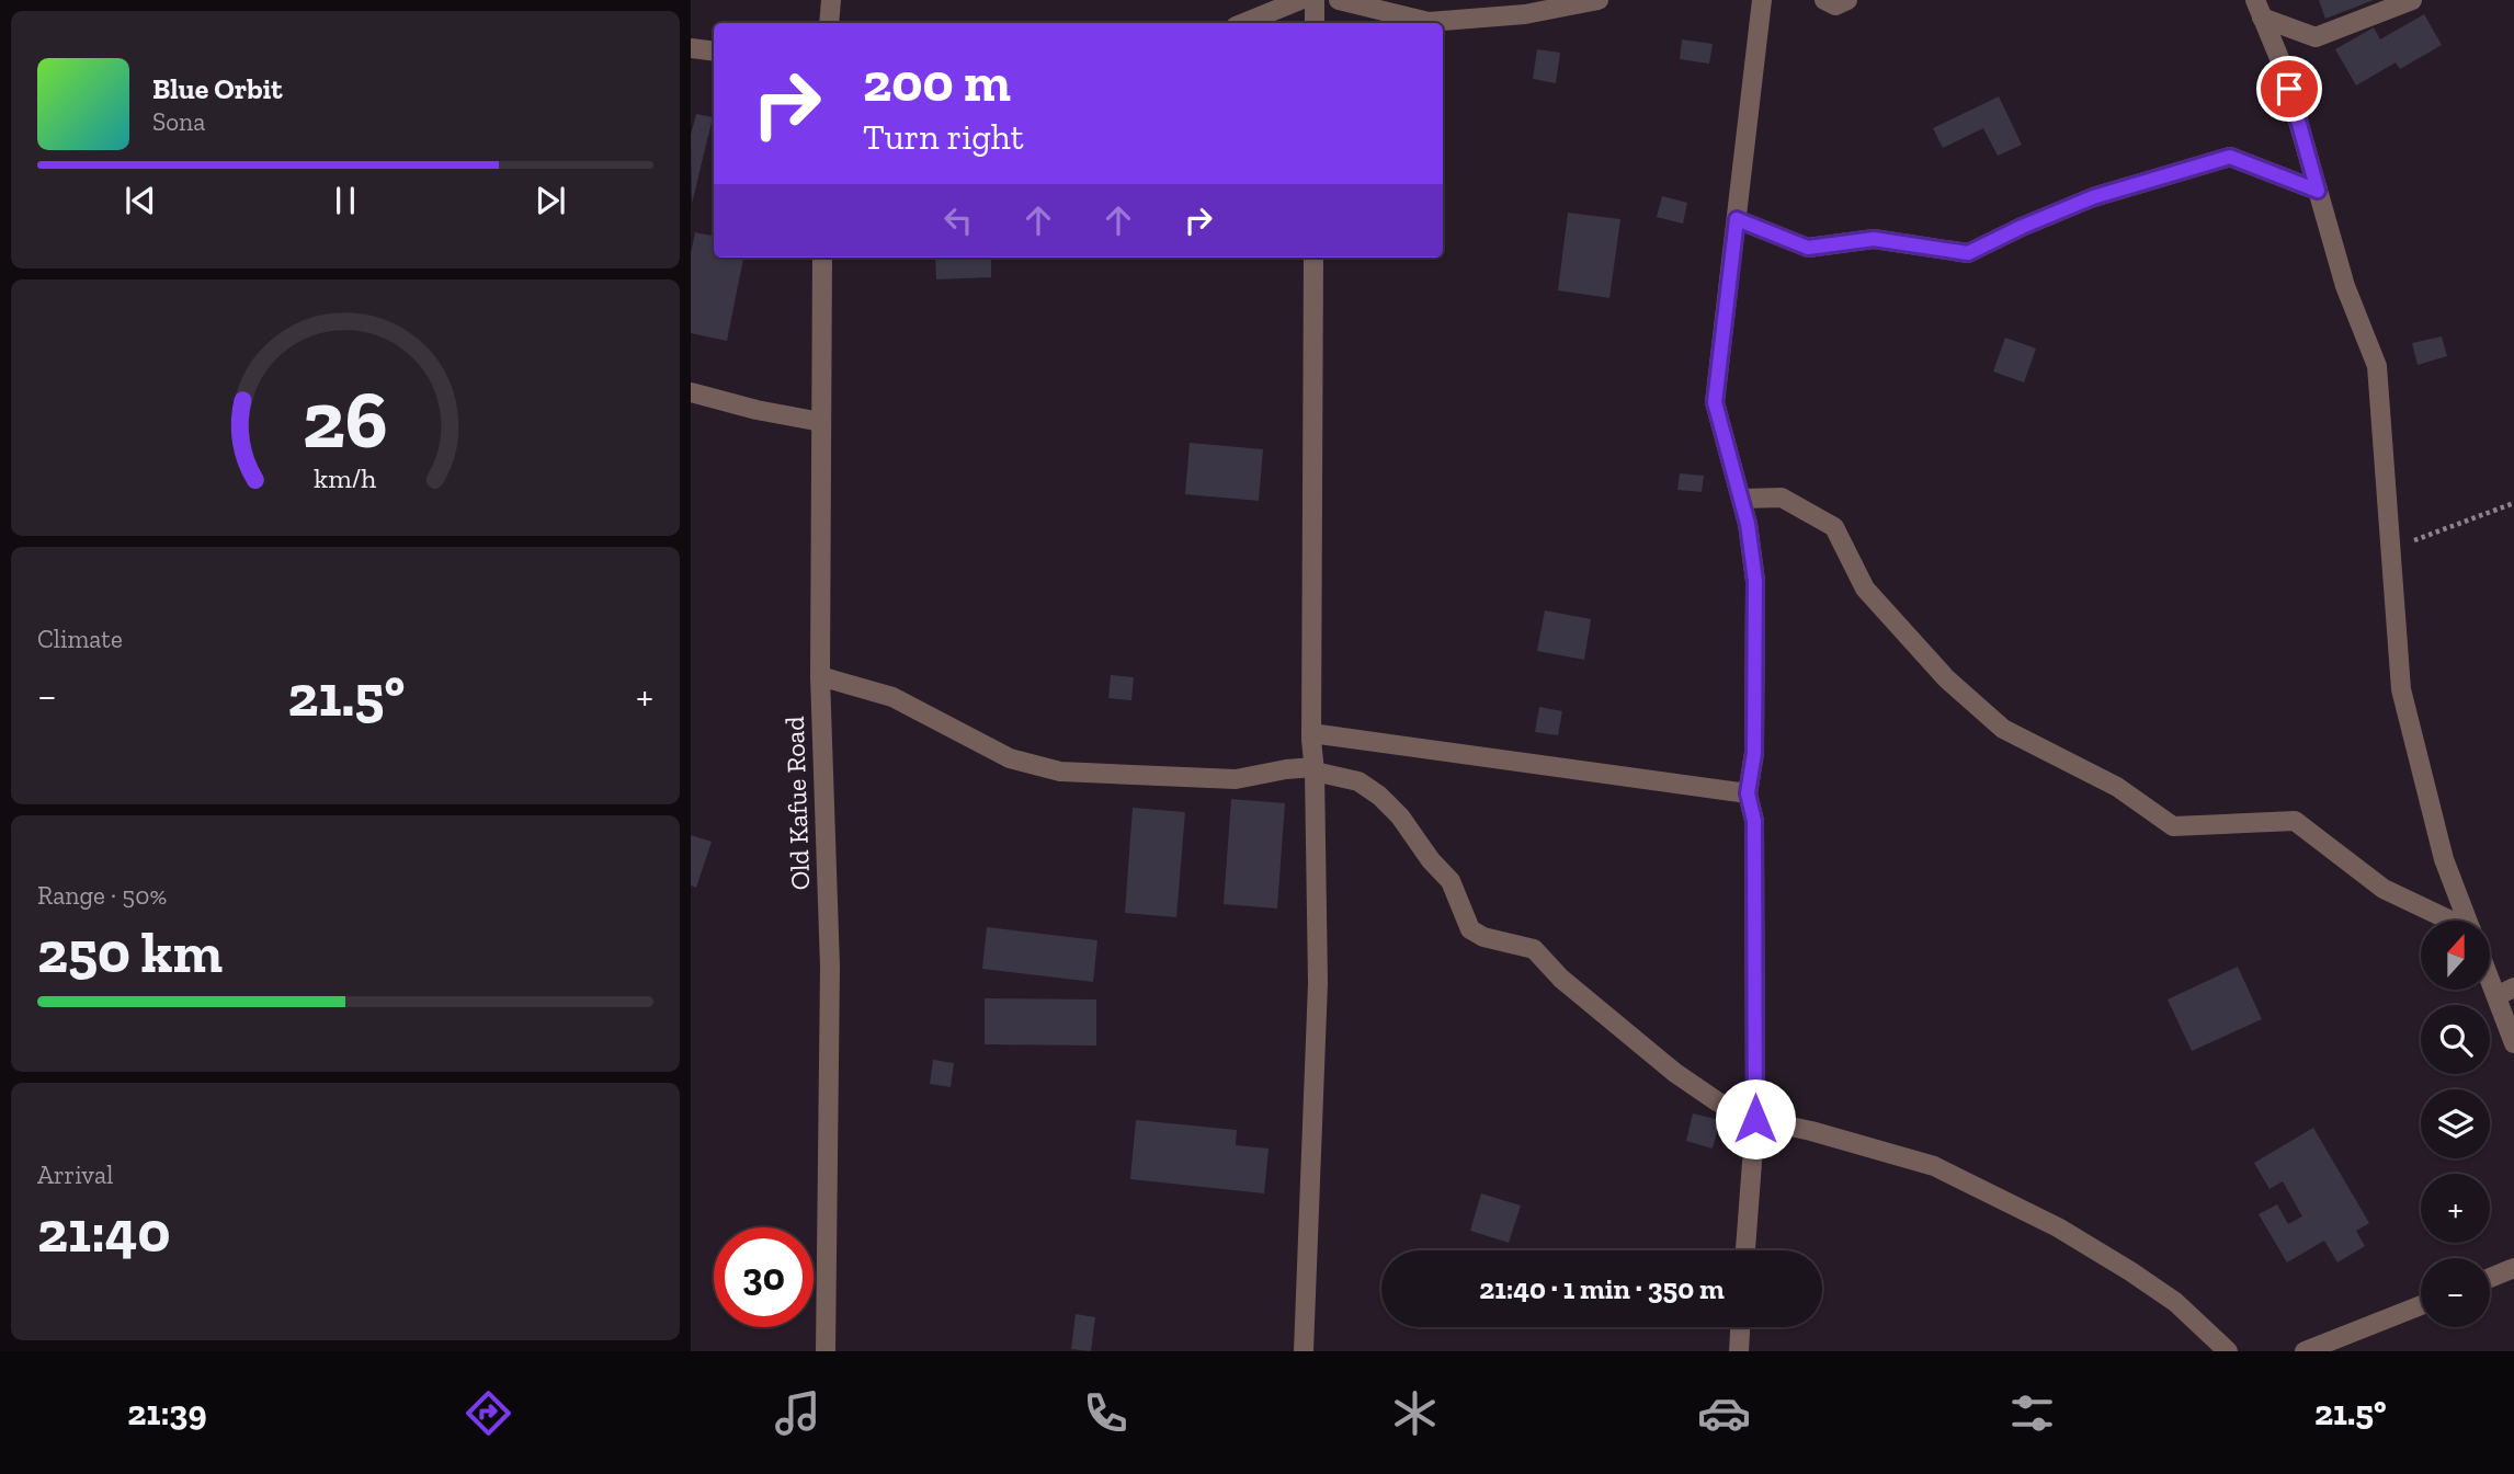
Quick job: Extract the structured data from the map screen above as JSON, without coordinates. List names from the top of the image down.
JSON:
{
  "streets": {
    "street": ["Old Kafue Road"]
  },
  "north": "top",
  "page": {
    "turn": ["200 m", "Turn right"],
    "song": ["Blue Orbit", "Sona"],
    "tile": [
      "Climate",
      ["Range · 50%", "250 km"],
      ["Arrival", "21:40"]
    ],
    "heat": ["−", "21.5°", "+"],
    "map_buttons": ["+", "−"],
    "limit": "30",
    "trip": "21:40 · 1 min · 350 m",
    "tabs": ["21:39", "21.5°"],
    "gauge": ["26", "km/h"]
  }
}
